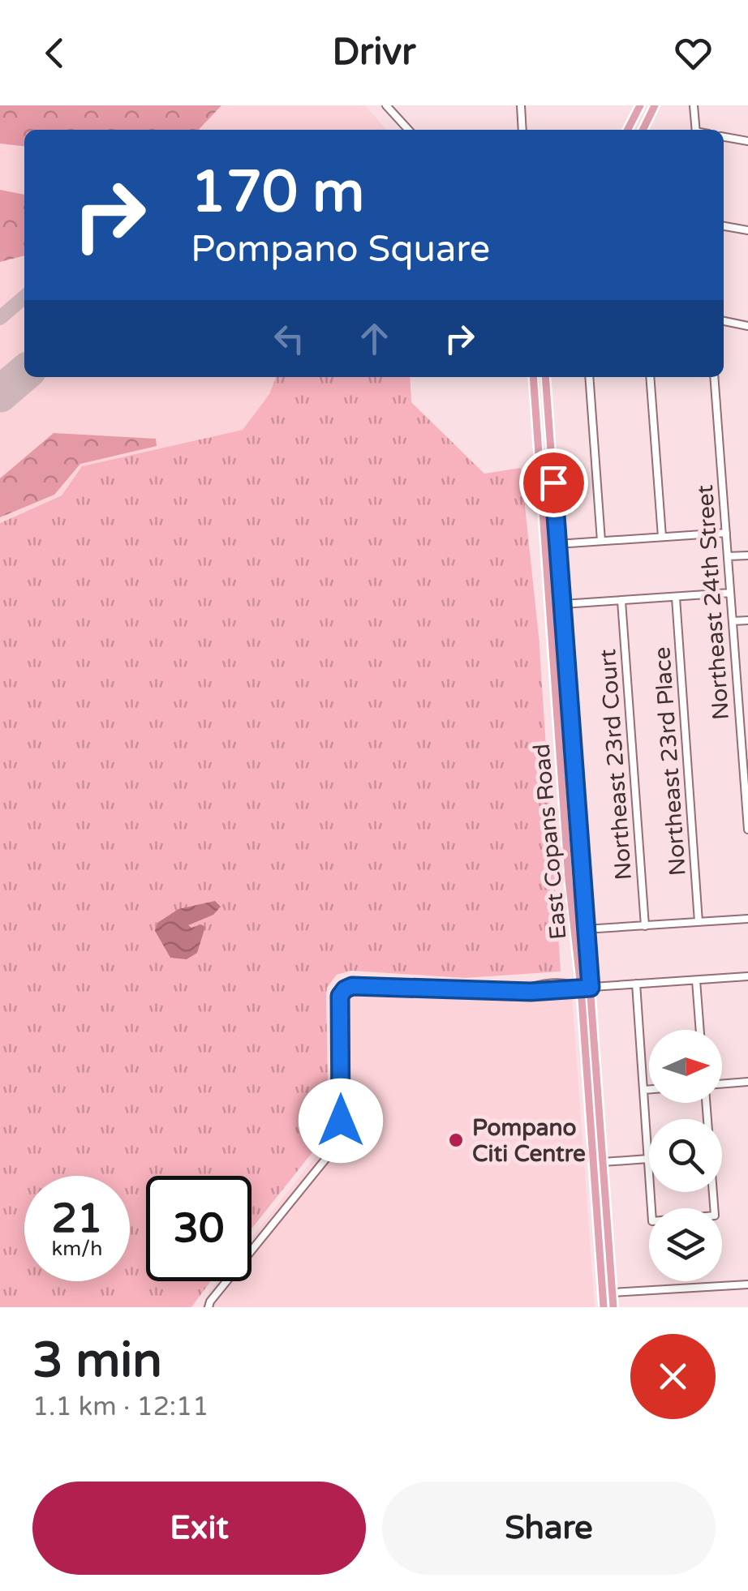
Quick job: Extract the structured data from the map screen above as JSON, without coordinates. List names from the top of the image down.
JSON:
{
  "streets": {
    "main road": ["East Copans Road"],
    "street": ["Northeast 24th Street", "Northeast 23rd Place", "Northeast 23rd Court"]
  },
  "places": ["Pompano Citi Centre"],
  "north": "right",
  "page": {
    "header": "Drivr",
    "turn": ["170 m", "Pompano Square"],
    "speed": "21 km/h",
    "limit": "30",
    "heading": ["3 min", "1.1 km · 12:11"],
    "buttons": ["Exit", "Share"]
  }
}
